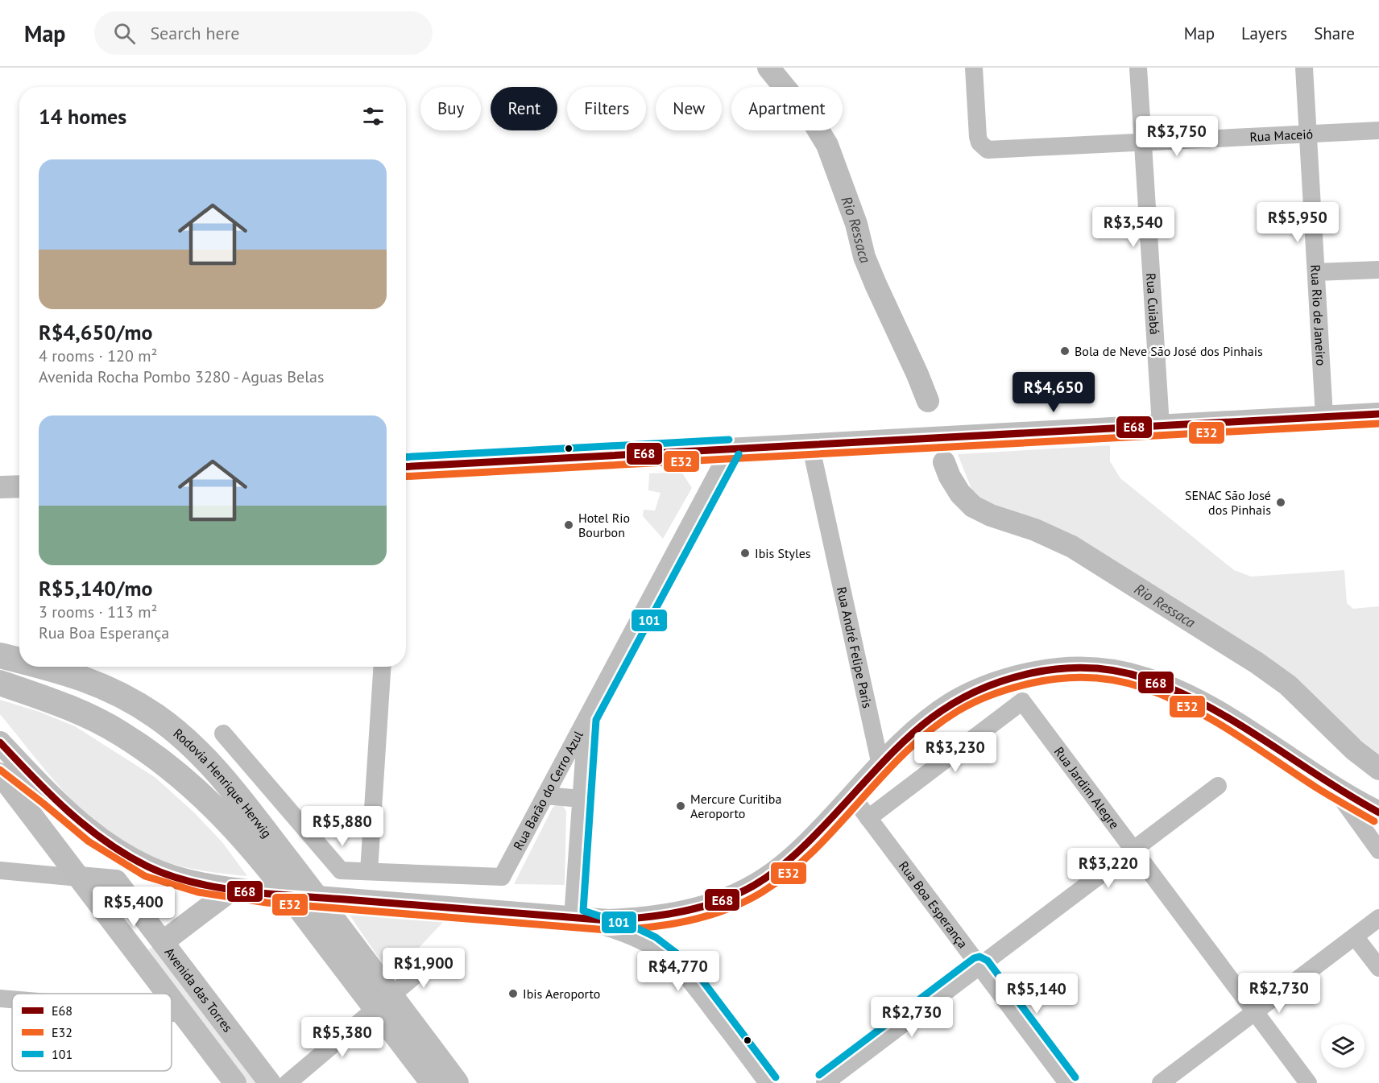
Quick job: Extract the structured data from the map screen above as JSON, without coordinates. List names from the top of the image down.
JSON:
{
  "streets": {
    "highway": ["Rodovia Henrique Herwig"],
    "main road": ["Avenida das Torres"],
    "street": [
      "Rua Maceió",
      "Rua Cuiabá",
      "Rua Rio de Janeiro",
      "Rua André Felipe Paris",
      "Rua Jardim Alegre",
      "Rua Barão do Cerro Azul",
      "Rua Boa Esperança"
    ]
  },
  "crossings": [
    ["Rua Maceió", "Rua Cuiabá"],
    ["Rua Maceió", "Rua Rio de Janeiro"],
    ["Rua Jardim Alegre", "Rua Boa Esperança"]
  ],
  "water": ["Rio Ressaca"],
  "places": [
    "Bola de Neve São José dos Pinhais",
    "SENAC São José dos Pinhais",
    "Hotel Rio Bourbon",
    "Ibis Styles",
    "Mercure Curitiba Aeroporto",
    "Ibis Aeroporto"
  ],
  "lines": ["transit line E68", "transit line E32", "transit line 101"],
  "legend": ["E68", "E32", "101"],
  "page": {
    "header": "Map",
    "search": "Search here",
    "nav": ["Map", "Layers", "Share"],
    "chip": [
      "Buy",
      "Rent",
      "Filters",
      "New",
      "Apartment"
    ],
    "heading": "14 homes",
    "price": [
      "R$3,750",
      "R$5,950",
      "R$3,540",
      "R$4,650",
      "R$3,230",
      "R$5,880",
      "R$3,220",
      "R$5,400",
      "R$1,900",
      "R$4,770",
      "R$2,730",
      "R$5,140",
      "R$2,730",
      "R$5,380"
    ],
    "list": [
      {
        "name": "R$4,650/mo",
        "note": "4 rooms · 120 m² · Avenida Rocha Pombo 3280 - Aguas Belas"
      },
      {
        "name": "R$5,140/mo",
        "note": "3 rooms · 113 m² · Rua Boa Esperança"
      }
    ]
  }
}
